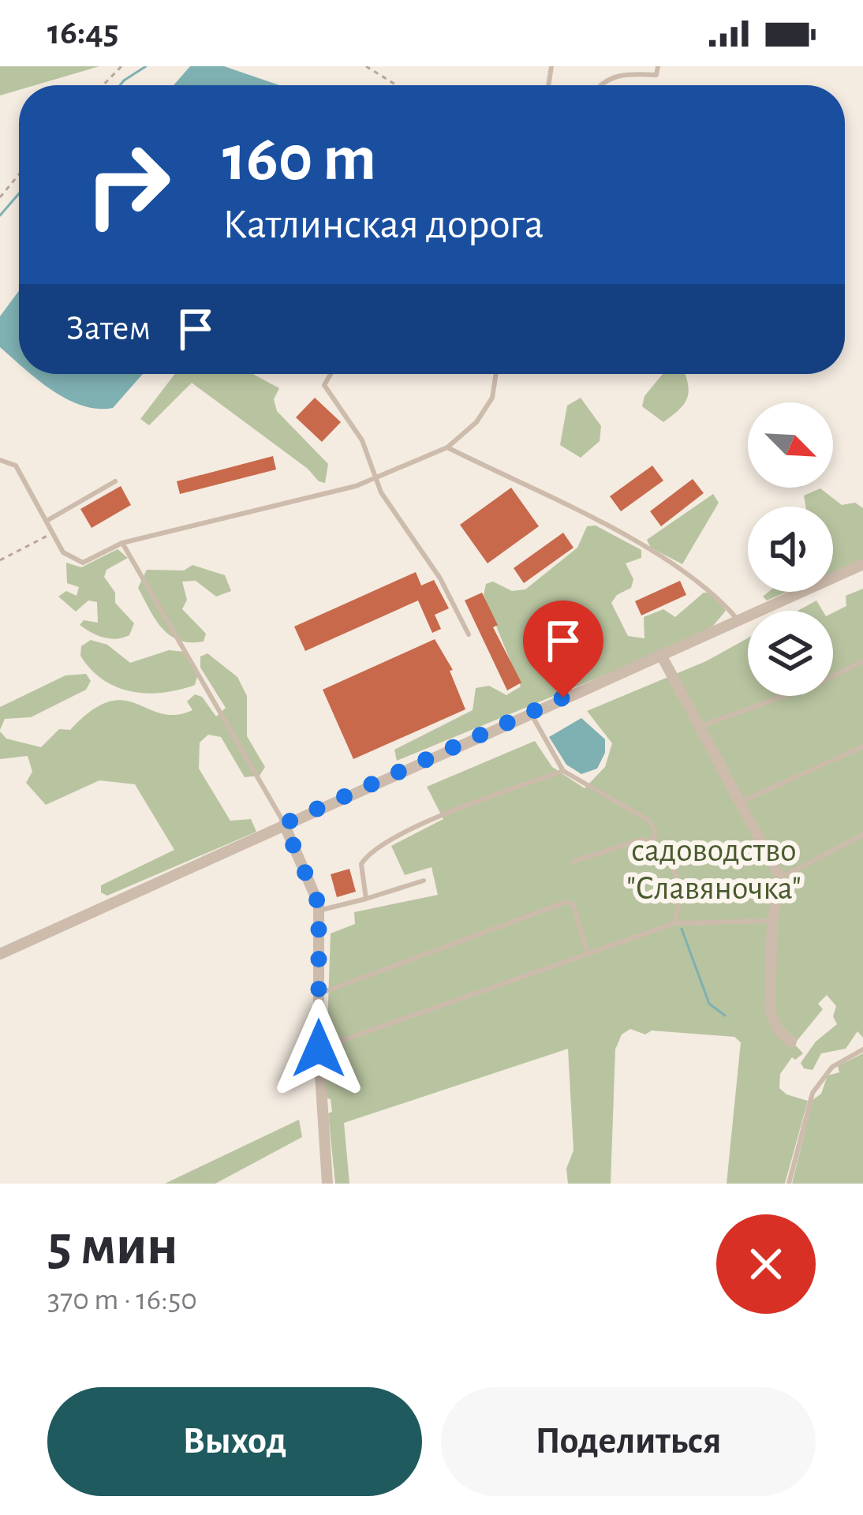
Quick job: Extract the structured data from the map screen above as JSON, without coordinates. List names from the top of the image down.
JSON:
{
  "parks": ["садоводство \"Славяночка\""],
  "north": "bottom right",
  "page": {
    "status": "16:45",
    "turn": ["160 m", "Катлинская дорога"],
    "then": "Затем",
    "heading": ["5 мин", "370 m · 16:50"],
    "buttons": ["Выход", "Поделиться"]
  }
}
